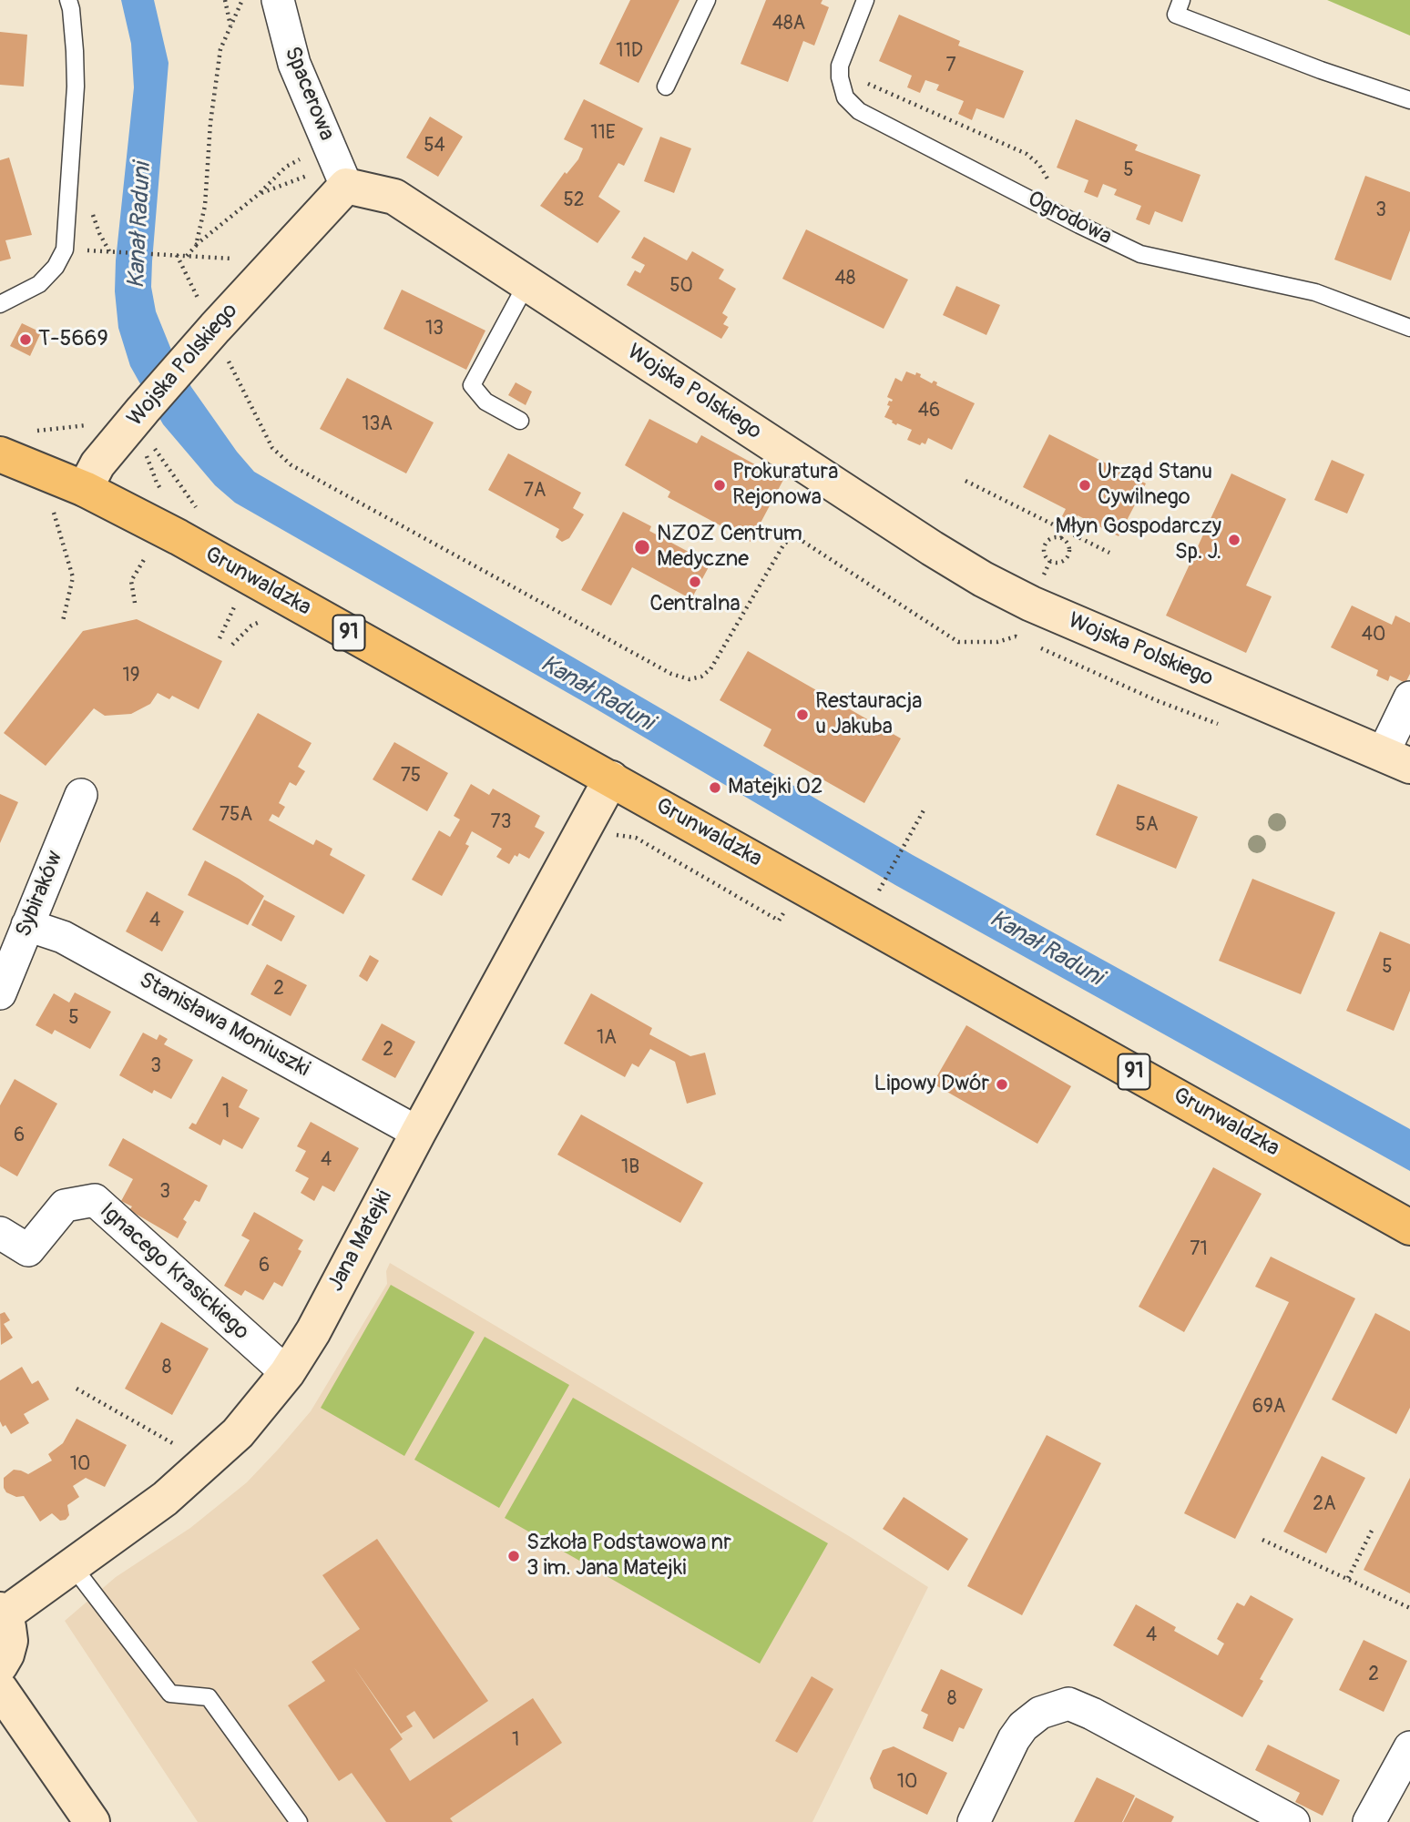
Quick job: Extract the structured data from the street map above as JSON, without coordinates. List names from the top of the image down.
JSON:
{
  "streets": {
    "main road": ["Grunwaldzka", "91"],
    "street": [
      "Spacerowa",
      "Wojska Polskiego",
      "Sybiraków",
      "Stanisława Moniuszki",
      "Jana Matejki",
      "Ignacego Krasickiego"
    ],
    "lane": ["Ogrodowa"]
  },
  "crossings": [
    ["Spacerowa", "Wojska Polskiego"],
    ["Wojska Polskiego", "Grunwaldzka"],
    ["Grunwaldzka", "Jana Matejki"],
    ["Sybiraków", "Stanisława Moniuszki"],
    ["Stanisława Moniuszki", "Jana Matejki"],
    ["Jana Matejki", "Ignacego Krasickiego"]
  ],
  "water": ["Kanał Raduni"],
  "places": [
    "T-5669",
    "Prokuratura Rejonowa",
    "Urząd Stanu Cywilnego",
    "Młyn Gospodarczy Sp. J.",
    "NZOZ Centrum Medyczne",
    "Centralna",
    "Restauracja u Jakuba",
    "Matejki 02",
    "Lipowy Dwór",
    "Szkoła Podstawowa nr 3 im. Jana Matejki"
  ],
  "house_numbers": [
    "48A",
    "11D",
    "7",
    "11E",
    "54",
    "5",
    "52",
    "3",
    "48",
    "50",
    "13",
    "46",
    "13A",
    "7A",
    "40",
    "19",
    "75",
    "75A",
    "73",
    "5A",
    "4",
    "5",
    "2",
    "5",
    "1A",
    "2",
    "3",
    "1",
    "6",
    "4",
    "1B",
    "3",
    "71",
    "6",
    "8",
    "69A",
    "10",
    "2A",
    "4",
    "2",
    "8",
    "1",
    "10"
  ]
}
